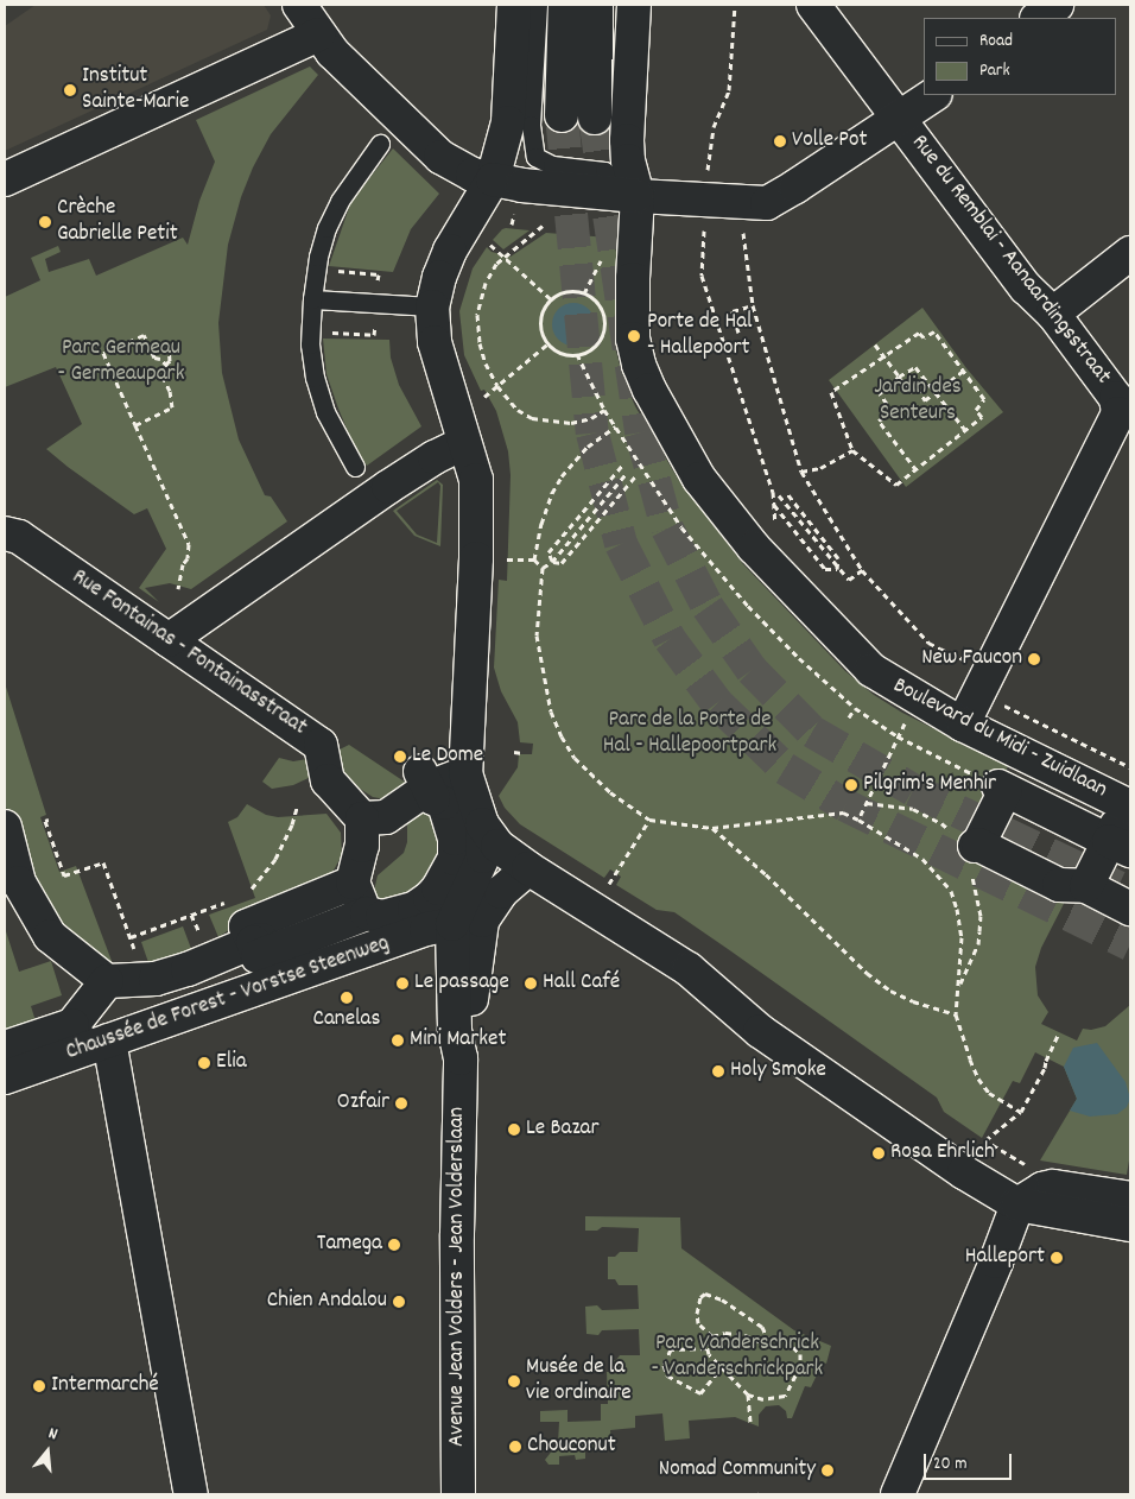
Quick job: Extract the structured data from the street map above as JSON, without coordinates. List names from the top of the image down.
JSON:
{
  "streets": {
    "main road": [
      "Rue du Remblai - Aanaardingsstraat",
      "Rue Fontainas - Fontainasstraat",
      "Boulevard du Midi - Zuidlaan",
      "Chaussée de Forest - Vorstse Steenweg",
      "Avenue Jean Volders - Jean Volderslaan"
    ]
  },
  "crossings": [
    ["Rue du Remblai - Aanaardingsstraat", "Boulevard du Midi - Zuidlaan"],
    ["Chaussée de Forest - Vorstse Steenweg", "Avenue Jean Volders - Jean Volderslaan"]
  ],
  "parks": [
    "Parc Germeau - Germeaupark",
    "Jardin des Senteurs",
    "Parc de la Porte de Hal - Hallepoortpark",
    "Parc Vanderschrick - Vanderschrickpark"
  ],
  "places": [
    "Institut Sainte-Marie",
    "Volle Pot",
    "Crèche Gabrielle Petit",
    "Porte de Hal - Hallepoort",
    "New Faucon",
    "Le Dome",
    "Pilgrim's Menhir",
    "Le passage",
    "Hall Café",
    "Canelas",
    "Mini Market",
    "Elia",
    "Holy Smoke",
    "Ozfair",
    "Le Bazar",
    "Rosa Ehrlich",
    "Tamega",
    "Halleport",
    "Chien Andalou",
    "Musée de la vie ordinaire",
    "Intermarché",
    "Chouconut",
    "Nomad Community"
  ],
  "legend": ["Road", "Park"],
  "scale_bar": "20 m",
  "north": "top"
}
